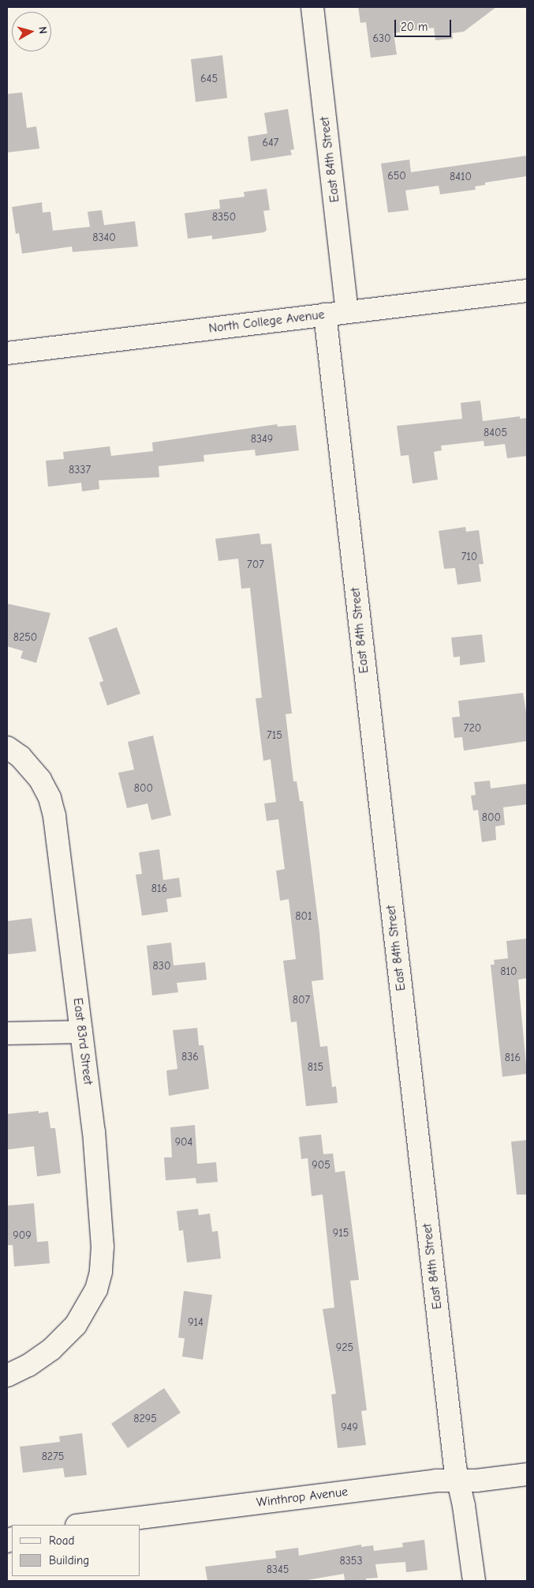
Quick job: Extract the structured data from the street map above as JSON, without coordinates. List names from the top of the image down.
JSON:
{
  "streets": {
    "street": [
      "East 84th Street",
      "North College Avenue",
      "East 83rd Street",
      "Winthrop Avenue"
    ]
  },
  "crossings": [
    ["East 84th Street", "North College Avenue"],
    ["East 84th Street", "Winthrop Avenue"]
  ],
  "house_numbers": [
    "630",
    "645",
    "647",
    "650",
    "8410",
    "8350",
    "8340",
    "8405",
    "8349",
    "8337",
    "710",
    "707",
    "8250",
    "720",
    "715",
    "800",
    "800",
    "816",
    "801",
    "830",
    "810",
    "807",
    "836",
    "816",
    "815",
    "904",
    "905",
    "915",
    "909",
    "914",
    "925",
    "8295",
    "949",
    "8275",
    "8353",
    "8345"
  ],
  "legend": ["Road", "Building"],
  "scale_bar": "20 m",
  "north": "right"
}
